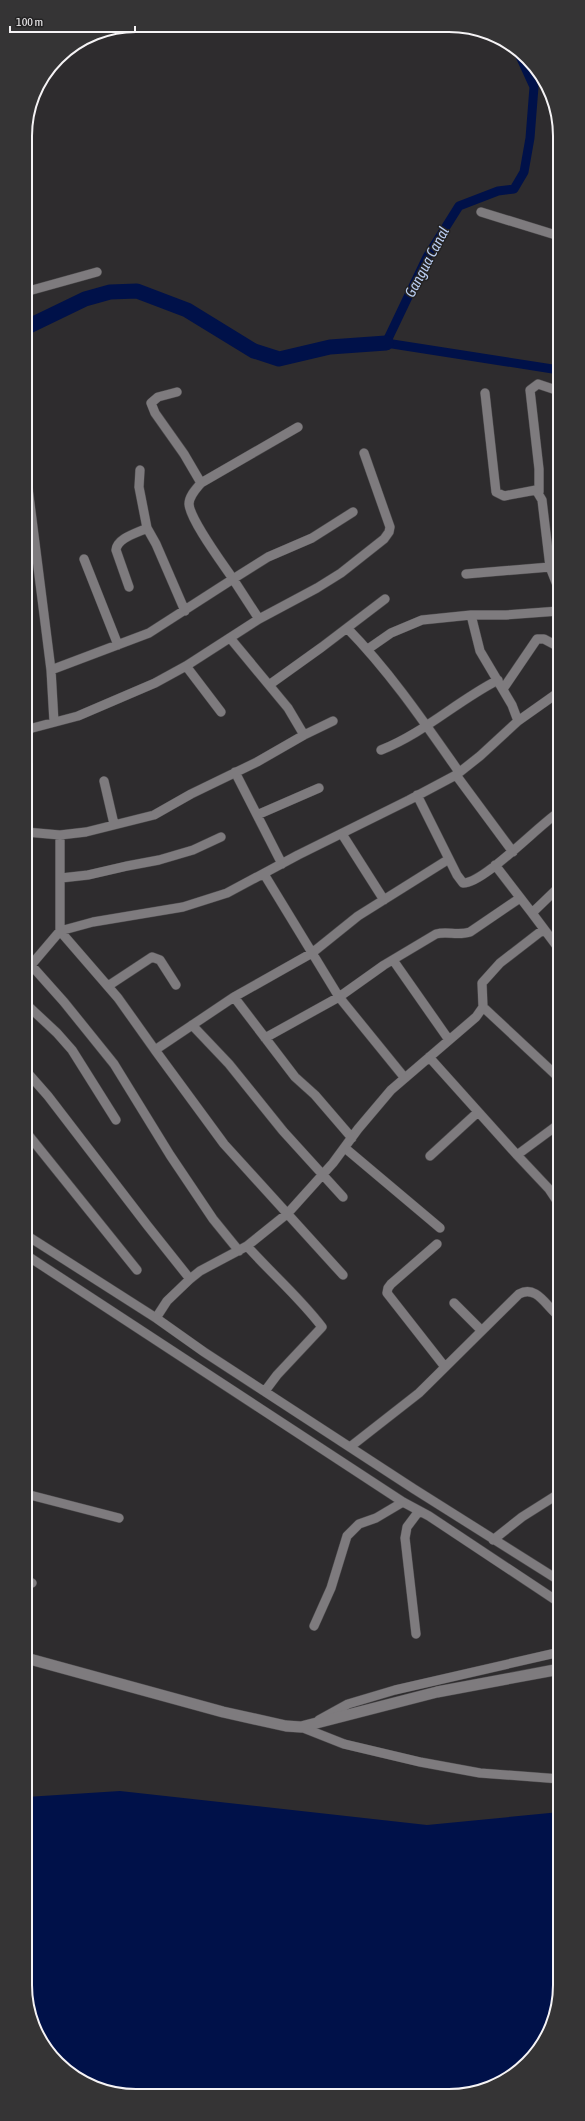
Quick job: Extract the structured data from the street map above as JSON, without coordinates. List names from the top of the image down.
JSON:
{
  "water": ["Gangua Canal"],
  "scale_bar": "100 m"
}
